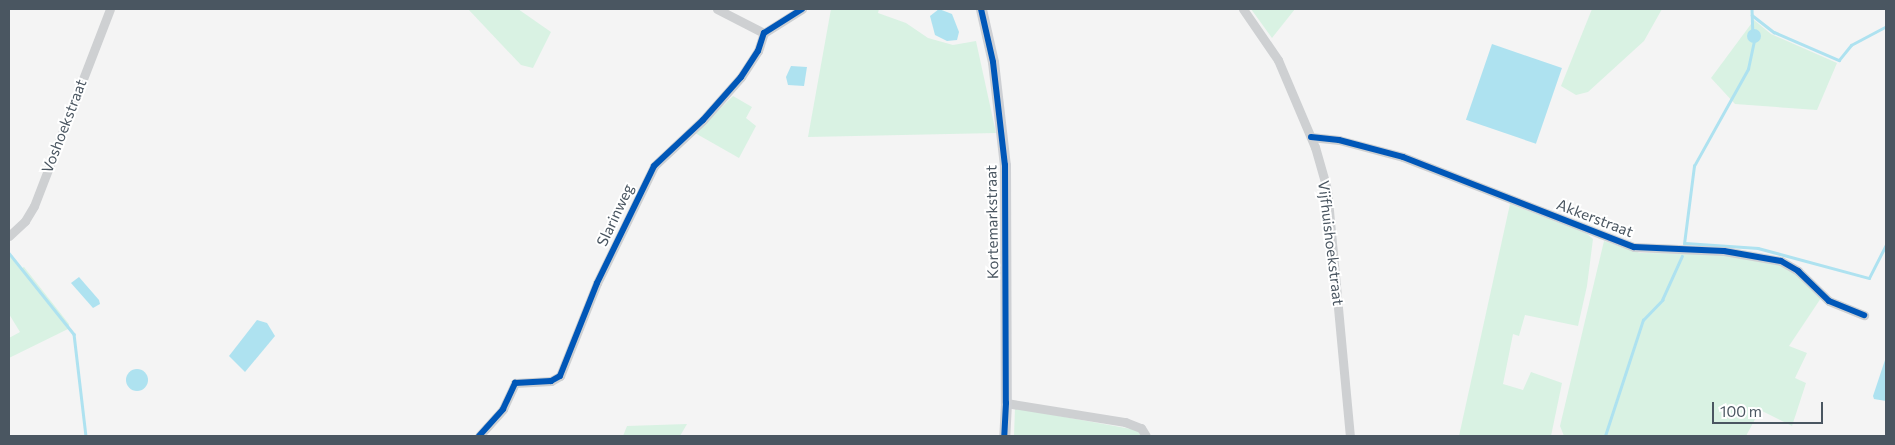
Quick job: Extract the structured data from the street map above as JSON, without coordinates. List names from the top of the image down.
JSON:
{
  "streets": {
    "street": [
      "Voshoekstraat",
      "Slarinweg",
      "Akkerstraat",
      "Kortemarkstraat",
      "Vijfhuishoekstraat"
    ]
  },
  "crossings": [
    ["Akkerstraat", "Vijfhuishoekstraat"]
  ],
  "scale_bar": "100 m"
}
